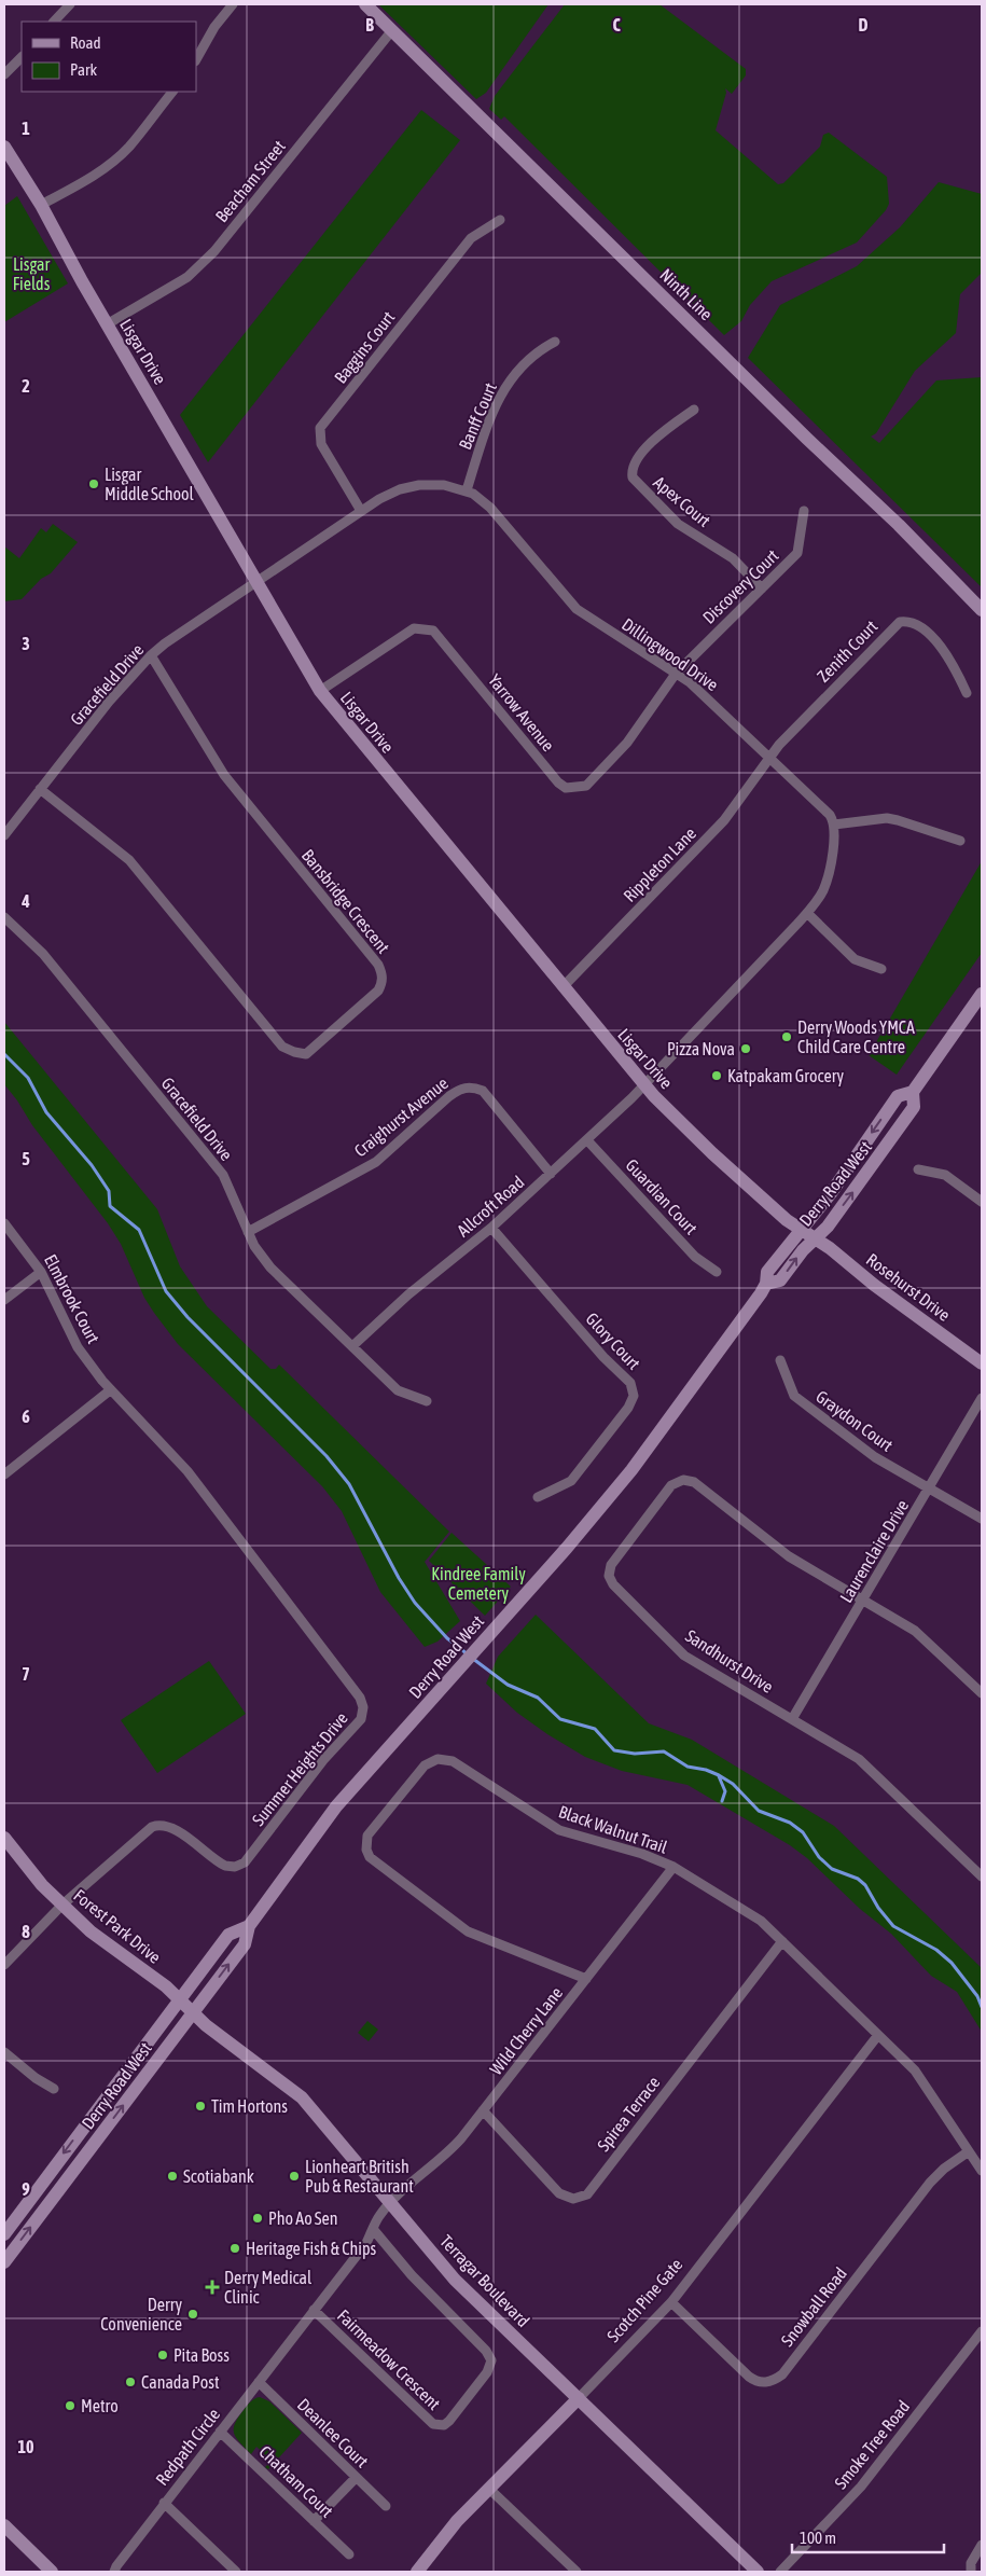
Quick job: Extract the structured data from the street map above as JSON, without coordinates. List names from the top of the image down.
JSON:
{
  "streets": {
    "main road": [
      "Ninth Line",
      "Lisgar Drive",
      "Derry Road West",
      "Rosehurst Drive",
      "Forest Park Drive",
      "Terragar Boulevard",
      "Scotch Pine Gate"
    ],
    "street": [
      "Beacham Street",
      "Baggins Court",
      "Banff Court",
      "Apex Court",
      "Discovery Court",
      "Zenith Court",
      "Dillingwood Drive",
      "Gracefield Drive",
      "Yarrow Avenue",
      "Rippleton Lane",
      "Bansbridge Crescent",
      "Craighurst Avenue",
      "Guardian Court",
      "Allcroft Road",
      "Elmbrook Court",
      "Glory Court",
      "Graydon Court",
      "Laurenclaire Drive",
      "Sandhurst Drive",
      "Summer Heights Drive",
      "Black Walnut Trail",
      "Wild Cherry Lane",
      "Spirea Terrace",
      "Snowball Road",
      "Fairmeadow Crescent",
      "Deanlee Court",
      "Smoke Tree Road",
      "Redpath Circle",
      "Chatham Court"
    ]
  },
  "crossings": [
    ["Beacham Street", "Ninth Line"],
    ["Beacham Street", "Lisgar Drive"],
    ["Baggins Court", "Dillingwood Drive"],
    ["Lisgar Drive", "Dillingwood Drive"],
    ["Lisgar Drive", "Gracefield Drive"],
    ["Lisgar Drive", "Yarrow Avenue"],
    ["Lisgar Drive", "Rippleton Lane"],
    ["Lisgar Drive", "Derry Road West"],
    ["Lisgar Drive", "Allcroft Road"],
    ["Lisgar Drive", "Rosehurst Drive"],
    ["Banff Court", "Dillingwood Drive"],
    ["Apex Court", "Discovery Court"],
    ["Discovery Court", "Dillingwood Drive"],
    ["Discovery Court", "Yarrow Avenue"],
    ["Zenith Court", "Dillingwood Drive"],
    ["Zenith Court", "Rippleton Lane"],
    ["Dillingwood Drive", "Gracefield Drive"],
    ["Dillingwood Drive", "Yarrow Avenue"],
    ["Dillingwood Drive", "Rippleton Lane"],
    ["Gracefield Drive", "Bansbridge Crescent"],
    ["Gracefield Drive", "Craighurst Avenue"],
    ["Gracefield Drive", "Allcroft Road"],
    ["Craighurst Avenue", "Allcroft Road"],
    ["Derry Road West", "Rosehurst Drive"],
    ["Derry Road West", "Forest Park Drive"],
    ["Derry Road West", "Terragar Boulevard"],
    ["Guardian Court", "Allcroft Road"],
    ["Allcroft Road", "Glory Court"],
    ["Elmbrook Court", "Summer Heights Drive"],
    ["Graydon Court", "Laurenclaire Drive"],
    ["Laurenclaire Drive", "Sandhurst Drive"],
    ["Summer Heights Drive", "Forest Park Drive"],
    ["Black Walnut Trail", "Wild Cherry Lane"],
    ["Black Walnut Trail", "Spirea Terrace"],
    ["Black Walnut Trail", "Scotch Pine Gate"],
    ["Black Walnut Trail", "Snowball Road"],
    ["Forest Park Drive", "Terragar Boulevard"],
    ["Wild Cherry Lane", "Spirea Terrace"],
    ["Wild Cherry Lane", "Terragar Boulevard"],
    ["Wild Cherry Lane", "Redpath Circle"],
    ["Terragar Boulevard", "Scotch Pine Gate"],
    ["Terragar Boulevard", "Redpath Circle"],
    ["Scotch Pine Gate", "Snowball Road"],
    ["Fairmeadow Crescent", "Redpath Circle"],
    ["Deanlee Court", "Redpath Circle"],
    ["Redpath Circle", "Chatham Court"]
  ],
  "parks": ["Lisgar Fields", "Kindree Family Cemetery"],
  "places": {
    "other": [
      "Lisgar Middle School",
      "Derry Woods YMCA Child Care Centre",
      "Pizza Nova",
      "Katpakam Grocery",
      "Tim Hortons",
      "Scotiabank",
      "Lionheart British Pub & Restaurant",
      "Pho Ao Sen",
      "Heritage Fish & Chips",
      "Derry Convenience",
      "Pita Boss",
      "Canada Post",
      "Metro"
    ],
    "health": ["Derry Medical Clinic"]
  },
  "legend": ["Road", "Park"],
  "scale_bar": "100 m",
  "grid": {
    "columns": ["B", "C", "D"],
    "rows": [
      "1",
      "2",
      "3",
      "4",
      "5",
      "6",
      "7",
      "8",
      "9",
      "10"
    ]
  }
}
